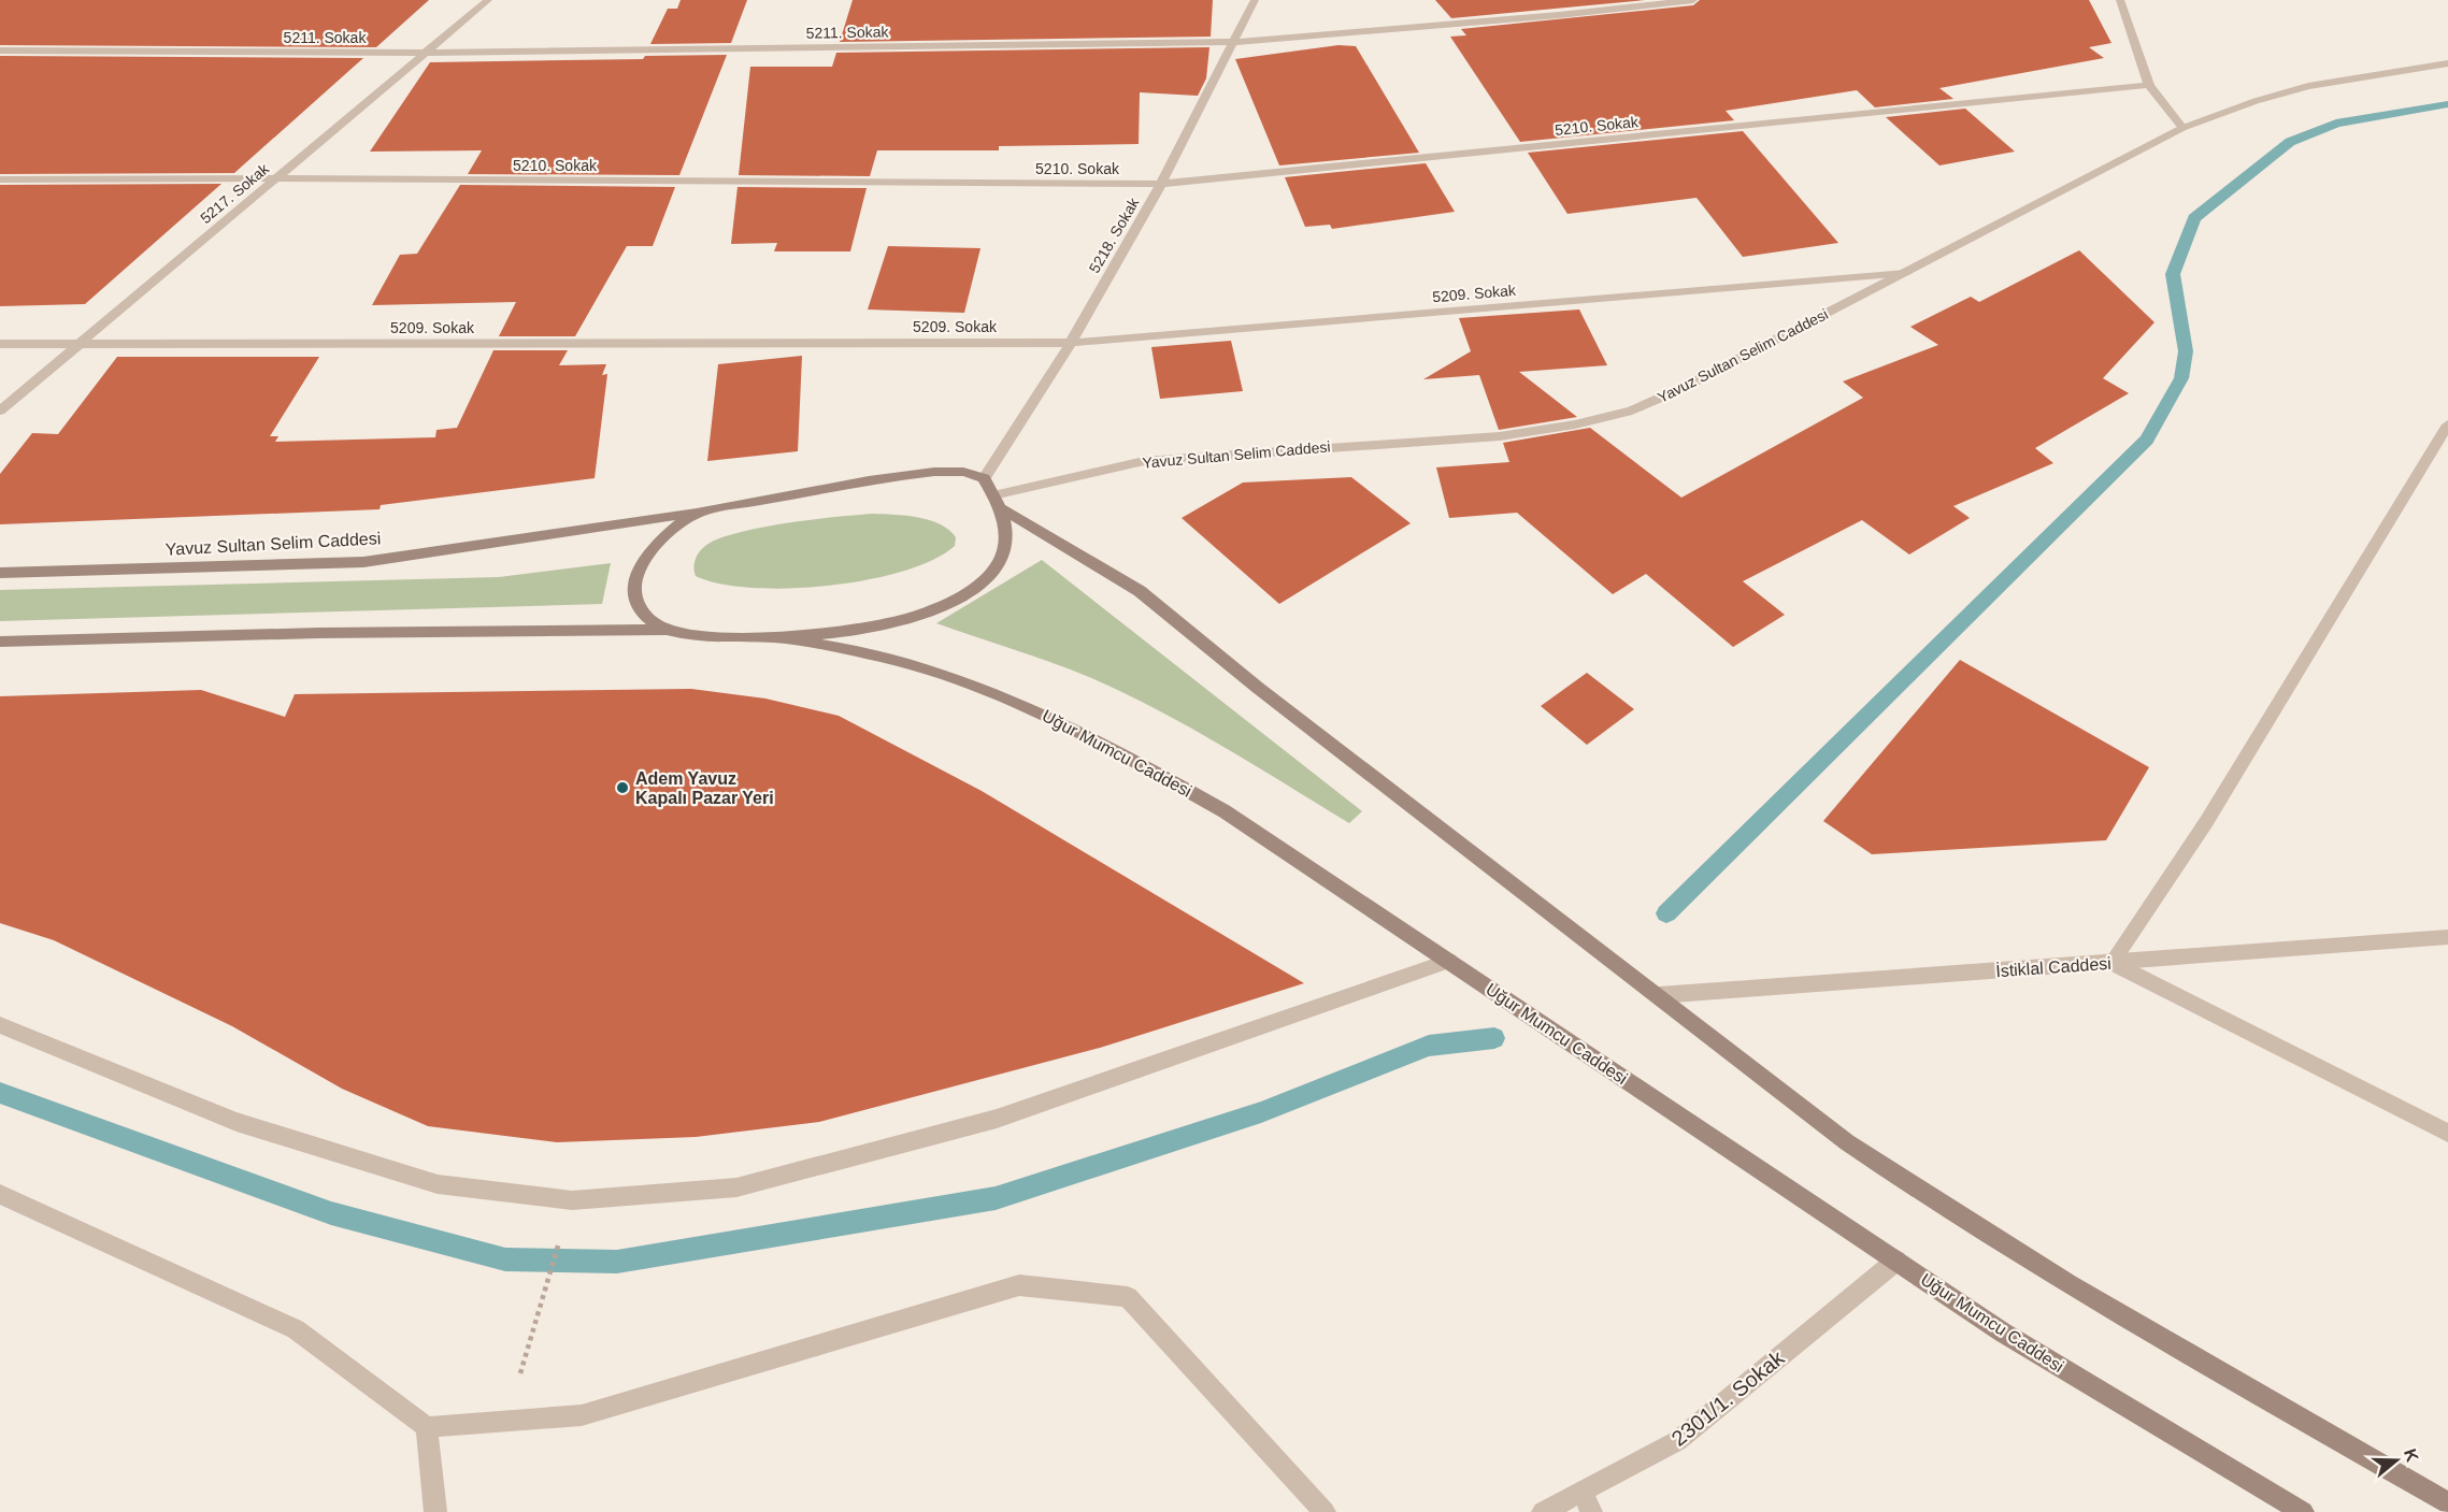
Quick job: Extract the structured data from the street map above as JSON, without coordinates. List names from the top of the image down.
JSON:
{
  "streets": {
    "main road": ["Yavuz Sultan Selim Caddesi", "Uğur Mumcu Caddesi"],
    "street": [
      "5211. Sokak",
      "5210. Sokak",
      "5217. Sokak",
      "5218. Sokak",
      "5209. Sokak",
      "İstiklal Caddesi",
      "2301/1. Sokak"
    ]
  },
  "crossings": [
    ["5211. Sokak", "5217. Sokak"],
    ["5211. Sokak", "5218. Sokak"],
    ["5210. Sokak", "5217. Sokak"],
    ["5210. Sokak", "5218. Sokak"],
    ["5217. Sokak", "5209. Sokak"],
    ["5218. Sokak", "5209. Sokak"],
    ["5218. Sokak", "Yavuz Sultan Selim Caddesi"],
    ["5209. Sokak", "Yavuz Sultan Selim Caddesi"],
    ["Yavuz Sultan Selim Caddesi", "Uğur Mumcu Caddesi"],
    ["Uğur Mumcu Caddesi", "2301/1. Sokak"]
  ],
  "places": ["Adem Yavuz Kapalı Pazar Yeri"],
  "north": "right"
}
